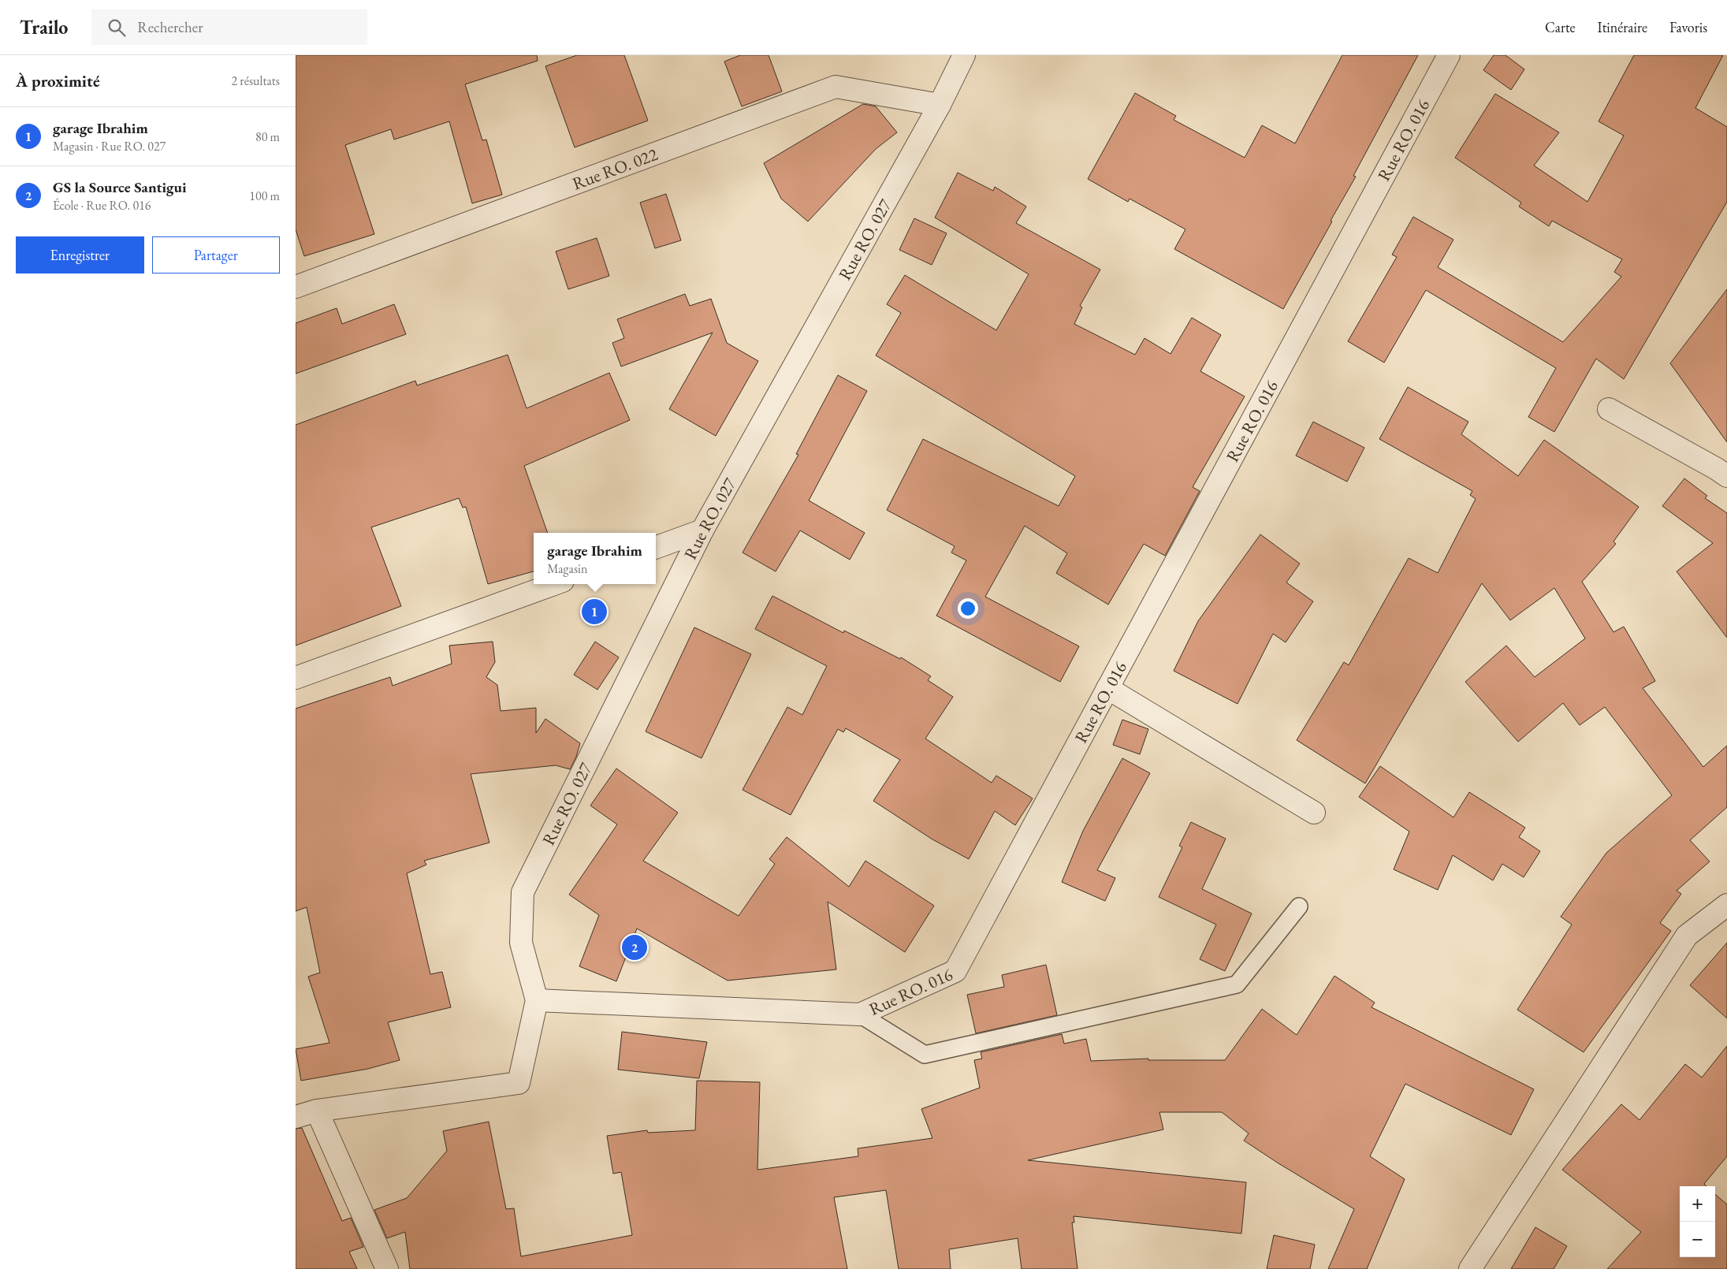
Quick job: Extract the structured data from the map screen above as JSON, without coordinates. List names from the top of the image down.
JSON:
{
  "streets": {
    "street": ["Rue RO. 016", "Rue RO. 022", "Rue RO. 027"]
  },
  "crossings": [
    ["Rue RO. 016", "Rue RO. 027"],
    ["Rue RO. 022", "Rue RO. 027"]
  ],
  "page": {
    "header": "Trailo",
    "search": "Rechercher",
    "nav": ["Carte", "Itinéraire", "Favoris"],
    "heading": ["À proximité", "2 résultats"],
    "list": [
      {
        "mark": "1",
        "name": "garage Ibrahim",
        "note": "Magasin · Rue RO. 027",
        "value": "80 m"
      },
      {
        "mark": "2",
        "name": "GS la Source Santigui",
        "note": "École · Rue RO. 016",
        "value": "100 m"
      }
    ],
    "buttons": ["Enregistrer", "Partager"],
    "popup": ["garage Ibrahim", "Magasin"],
    "pins": ["1", "2"],
    "map_buttons": ["+", "−"]
  }
}
